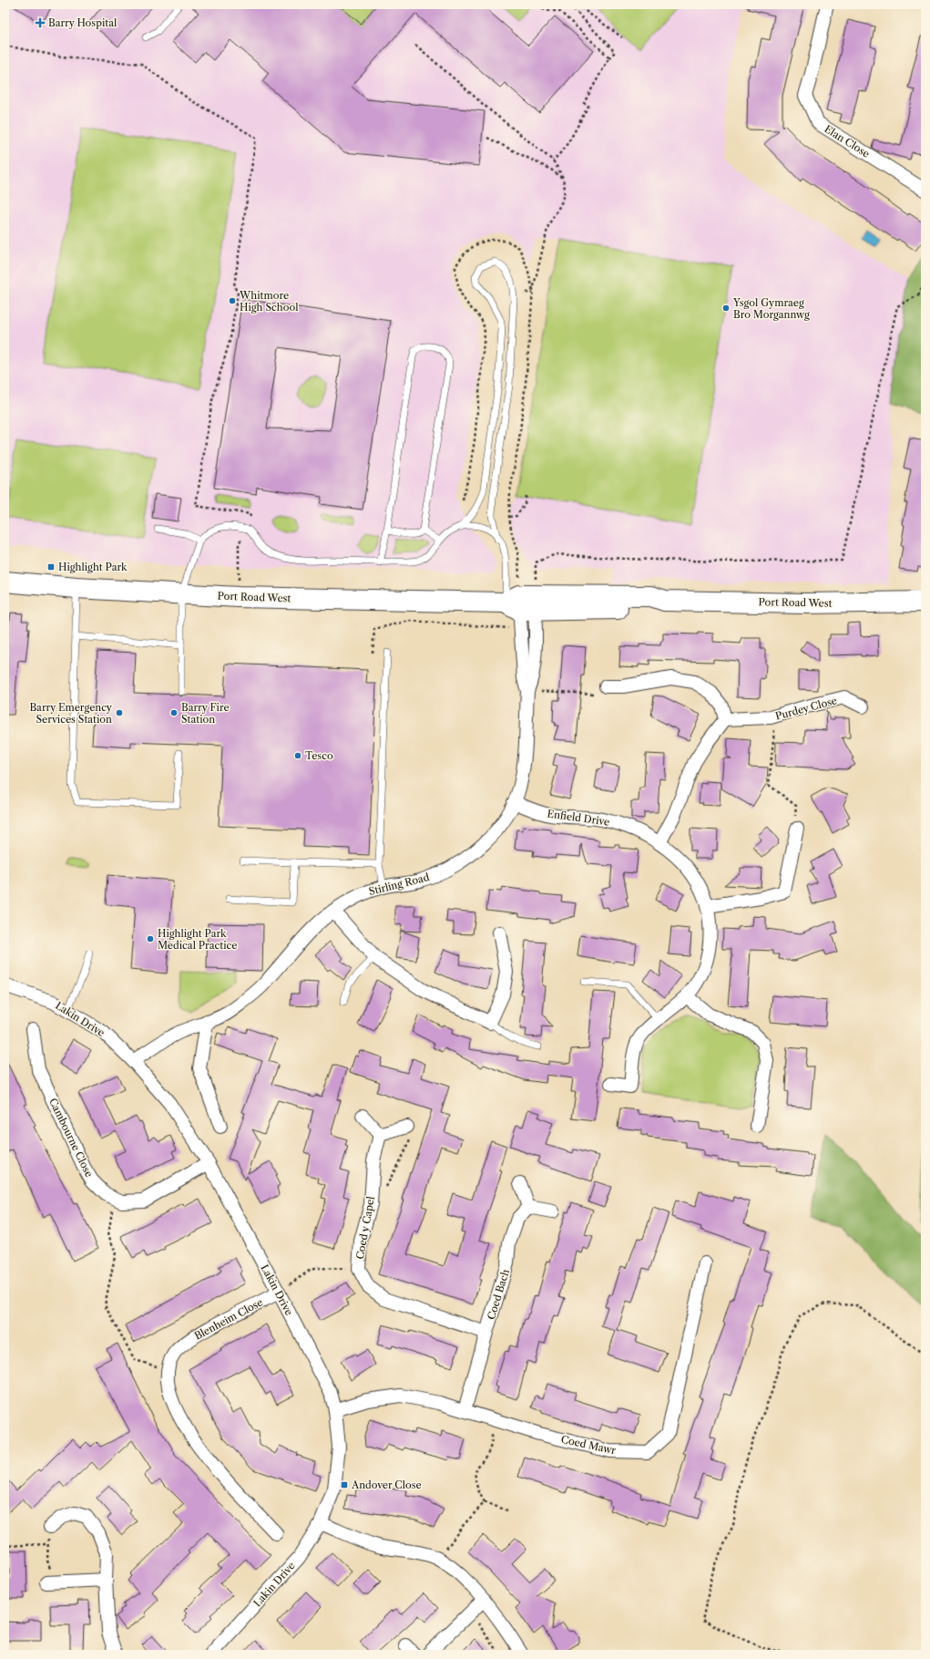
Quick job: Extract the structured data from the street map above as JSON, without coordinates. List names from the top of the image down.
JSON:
{
  "streets": {
    "main road": ["Port Road West"],
    "street": [
      "Elan Close",
      "Purdey Close",
      "Enfield Drive",
      "Stirling Road",
      "Lakin Drive",
      "Cambourne Close",
      "Coed y Capel",
      "Coed Bach",
      "Blenheim Close",
      "Coed Mawr"
    ]
  },
  "crossings": [
    ["Port Road West", "Stirling Road"],
    ["Enfield Drive", "Stirling Road"],
    ["Stirling Road", "Lakin Drive"],
    ["Lakin Drive", "Cambourne Close"],
    ["Lakin Drive", "Blenheim Close"],
    ["Lakin Drive", "Coed Mawr"],
    ["Coed y Capel", "Coed Bach"],
    ["Coed Bach", "Coed Mawr"]
  ],
  "places": {
    "health": ["Barry Hospital"],
    "other": [
      "Whitmore High School",
      "Ysgol Gymraeg Bro Morgannwg",
      "Barry Emergency Services Station",
      "Barry Fire Station",
      "Tesco",
      "Highlight Park Medical Practice"
    ],
    "transit": ["Highlight Park", "Andover Close"]
  }
}
